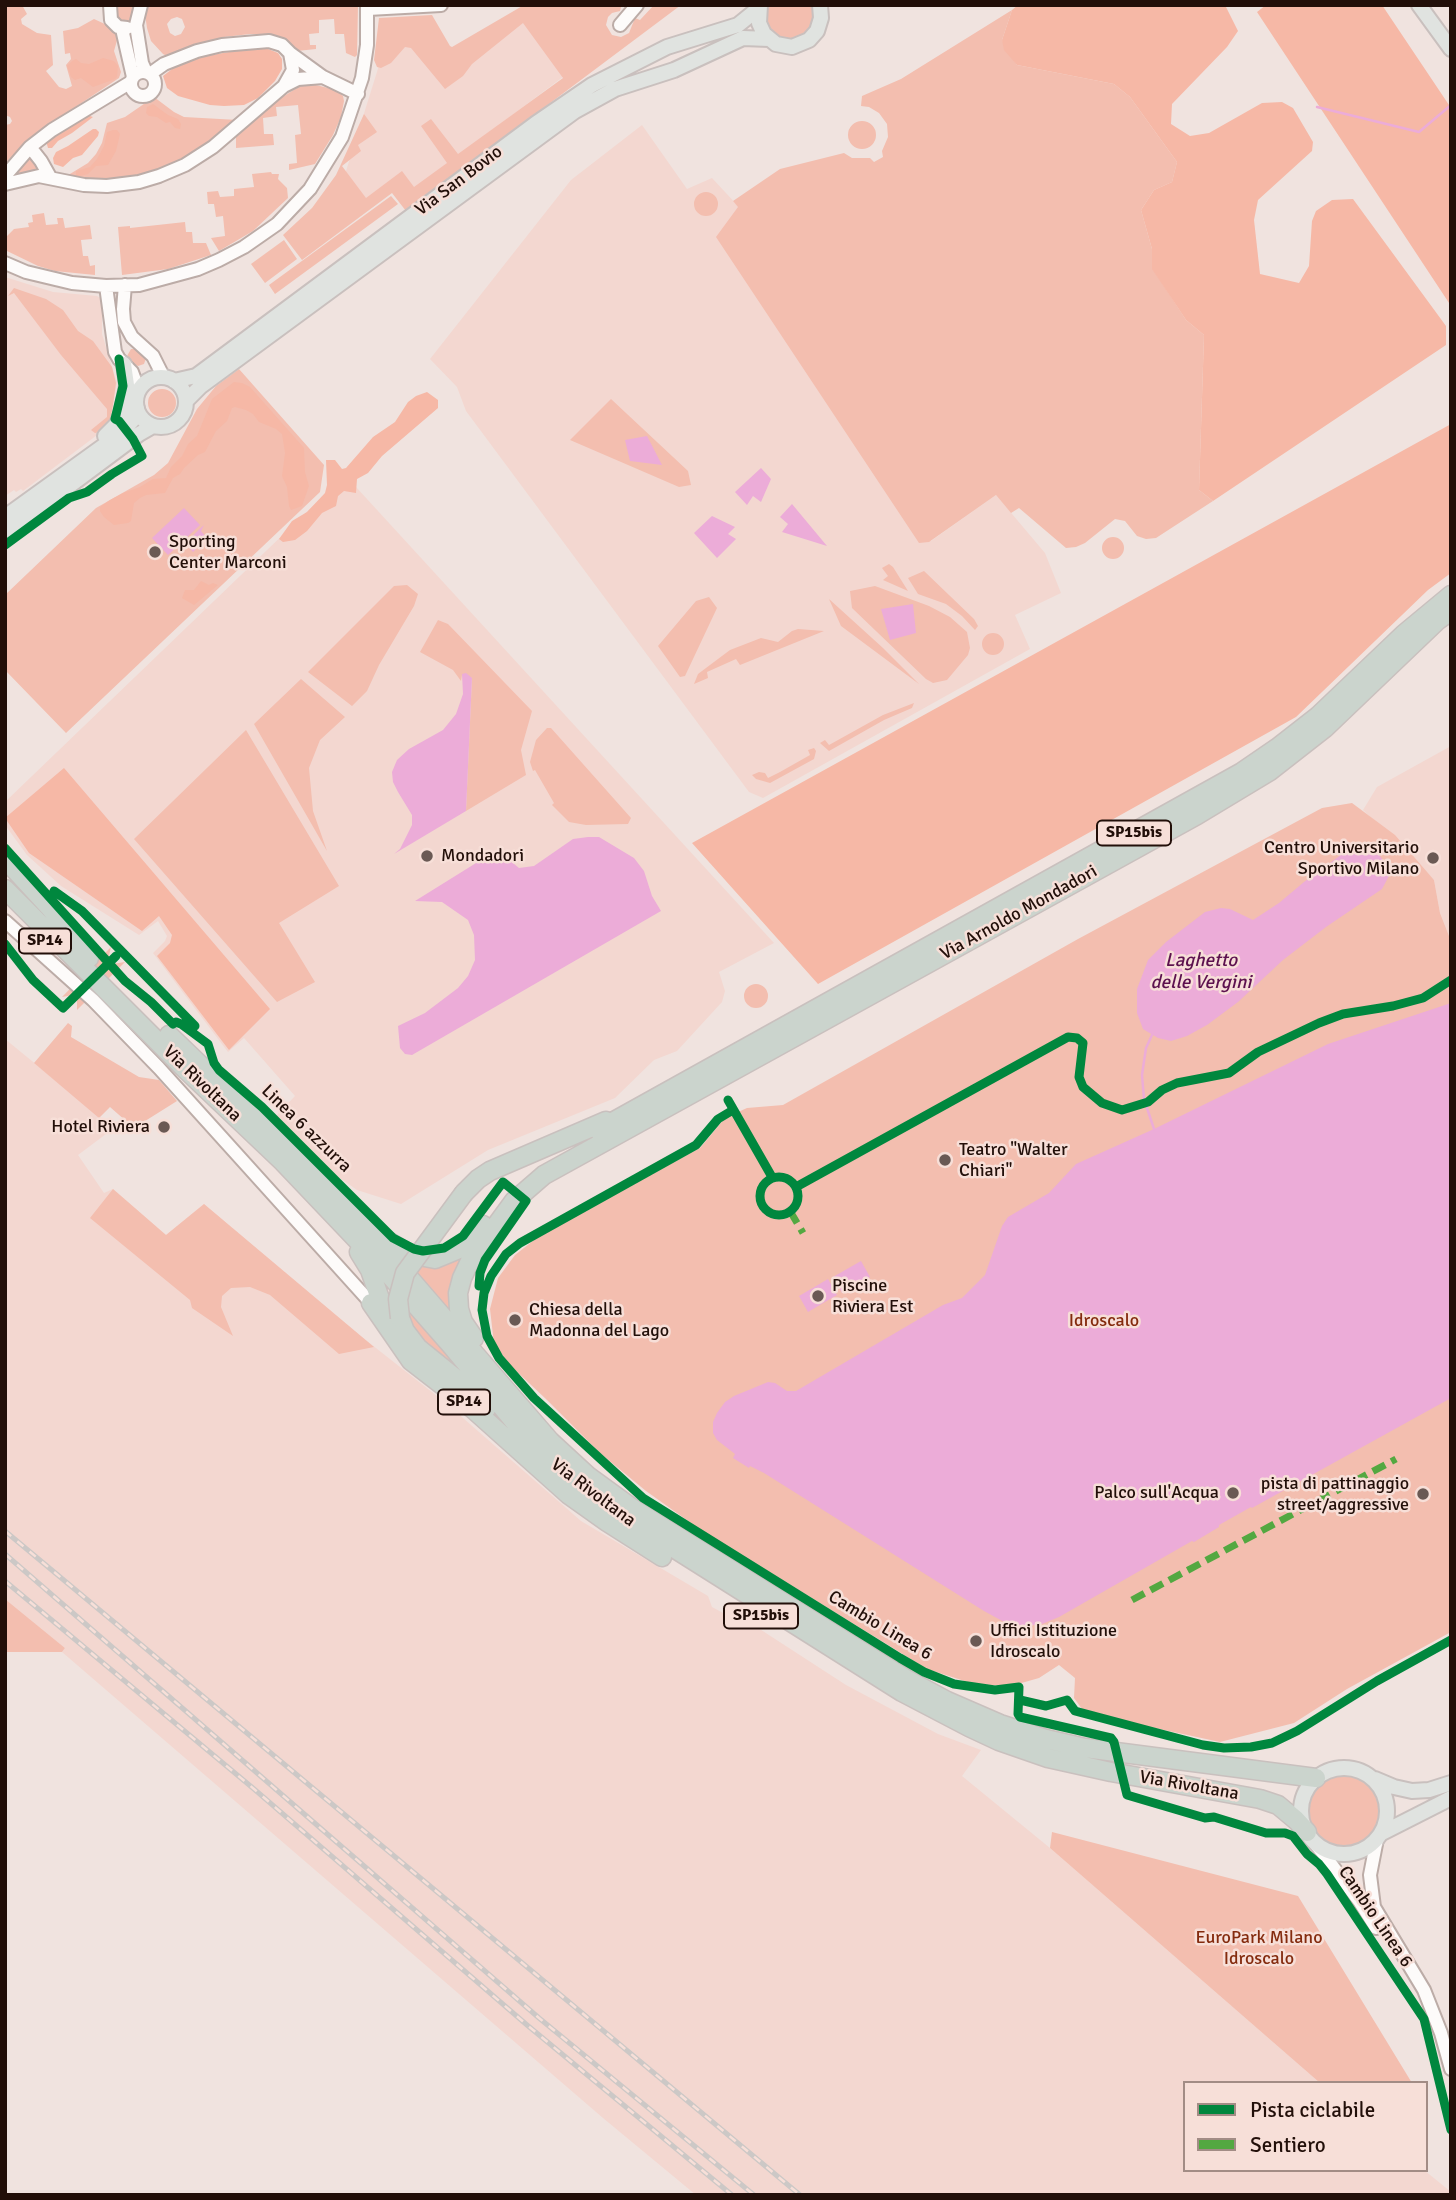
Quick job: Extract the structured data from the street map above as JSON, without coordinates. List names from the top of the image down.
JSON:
{
  "streets": {
    "highway": [
      "SP15bis",
      "Via Arnoldo Mondadori",
      "SP14",
      "Via Rivoltana"
    ],
    "main road": ["Via San Bovio"],
    "cycle path": ["Linea 6 azzurra", "Cambio Linea 6"]
  },
  "crossings": [
    ["SP15bis", "Via Arnoldo Mondadori"],
    ["SP15bis", "SP14"],
    ["SP15bis", "Via Rivoltana"],
    ["Via Arnoldo Mondadori", "Via Rivoltana"],
    ["SP14", "Via Rivoltana"]
  ],
  "water": ["Laghetto delle Vergini"],
  "parks": ["Idroscalo", "EuroPark Milano Idroscalo"],
  "places": [
    "Sporting Center Marconi",
    "Mondadori",
    "Centro Universitario Sportivo Milano",
    "Hotel Riviera",
    "Teatro \"Walter Chiari\"",
    "Piscine Riviera Est",
    "Chiesa della Madonna del Lago",
    "Palco sull'Acqua",
    "pista di pattinaggio street/aggressive",
    "Uffici Istituzione Idroscalo"
  ],
  "legend": ["Pista ciclabile", "Sentiero"]
}
